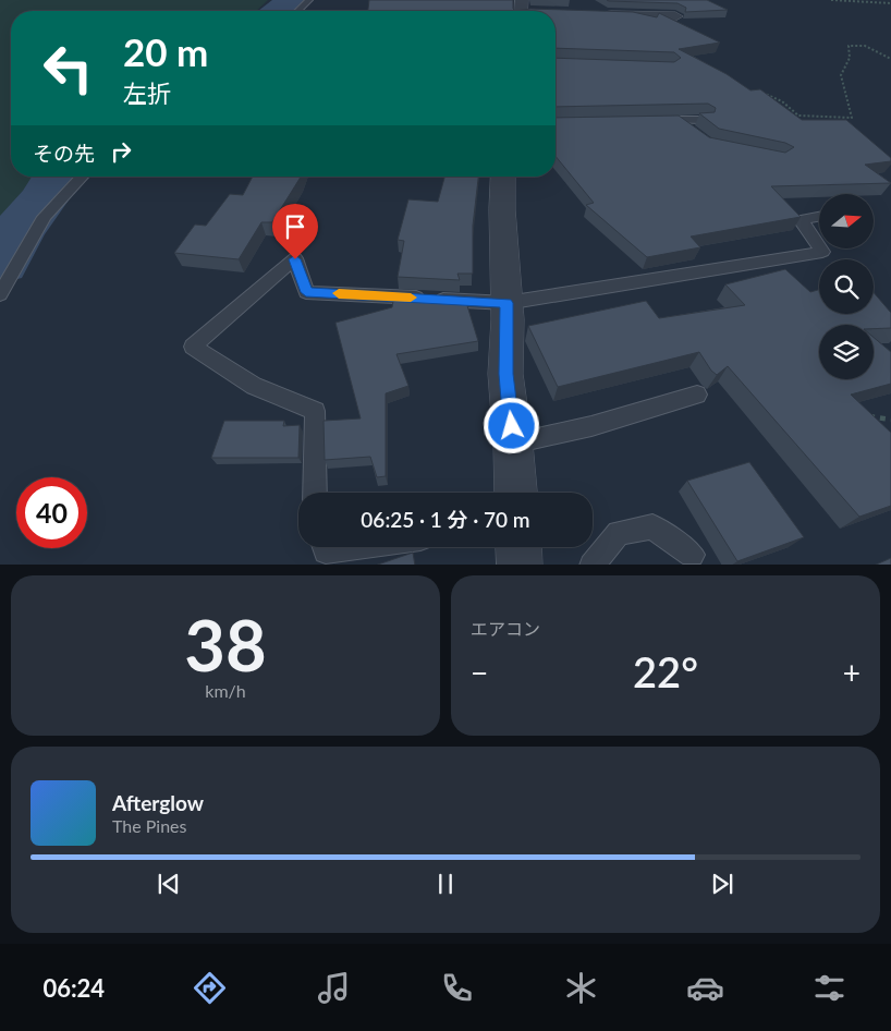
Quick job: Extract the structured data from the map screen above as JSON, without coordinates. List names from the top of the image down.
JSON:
{
  "north": "right",
  "page": {
    "turn": ["20 m", "左折"],
    "then": "その先",
    "limit": "40",
    "trip": "06:25 · 1 分 · 70 m",
    "tile": [
      ["38", "km/h"],
      "エアコン"
    ],
    "heat": ["−", "22°", "+"],
    "song": ["Afterglow", "The Pines"],
    "tabs": "06:24"
  }
}
